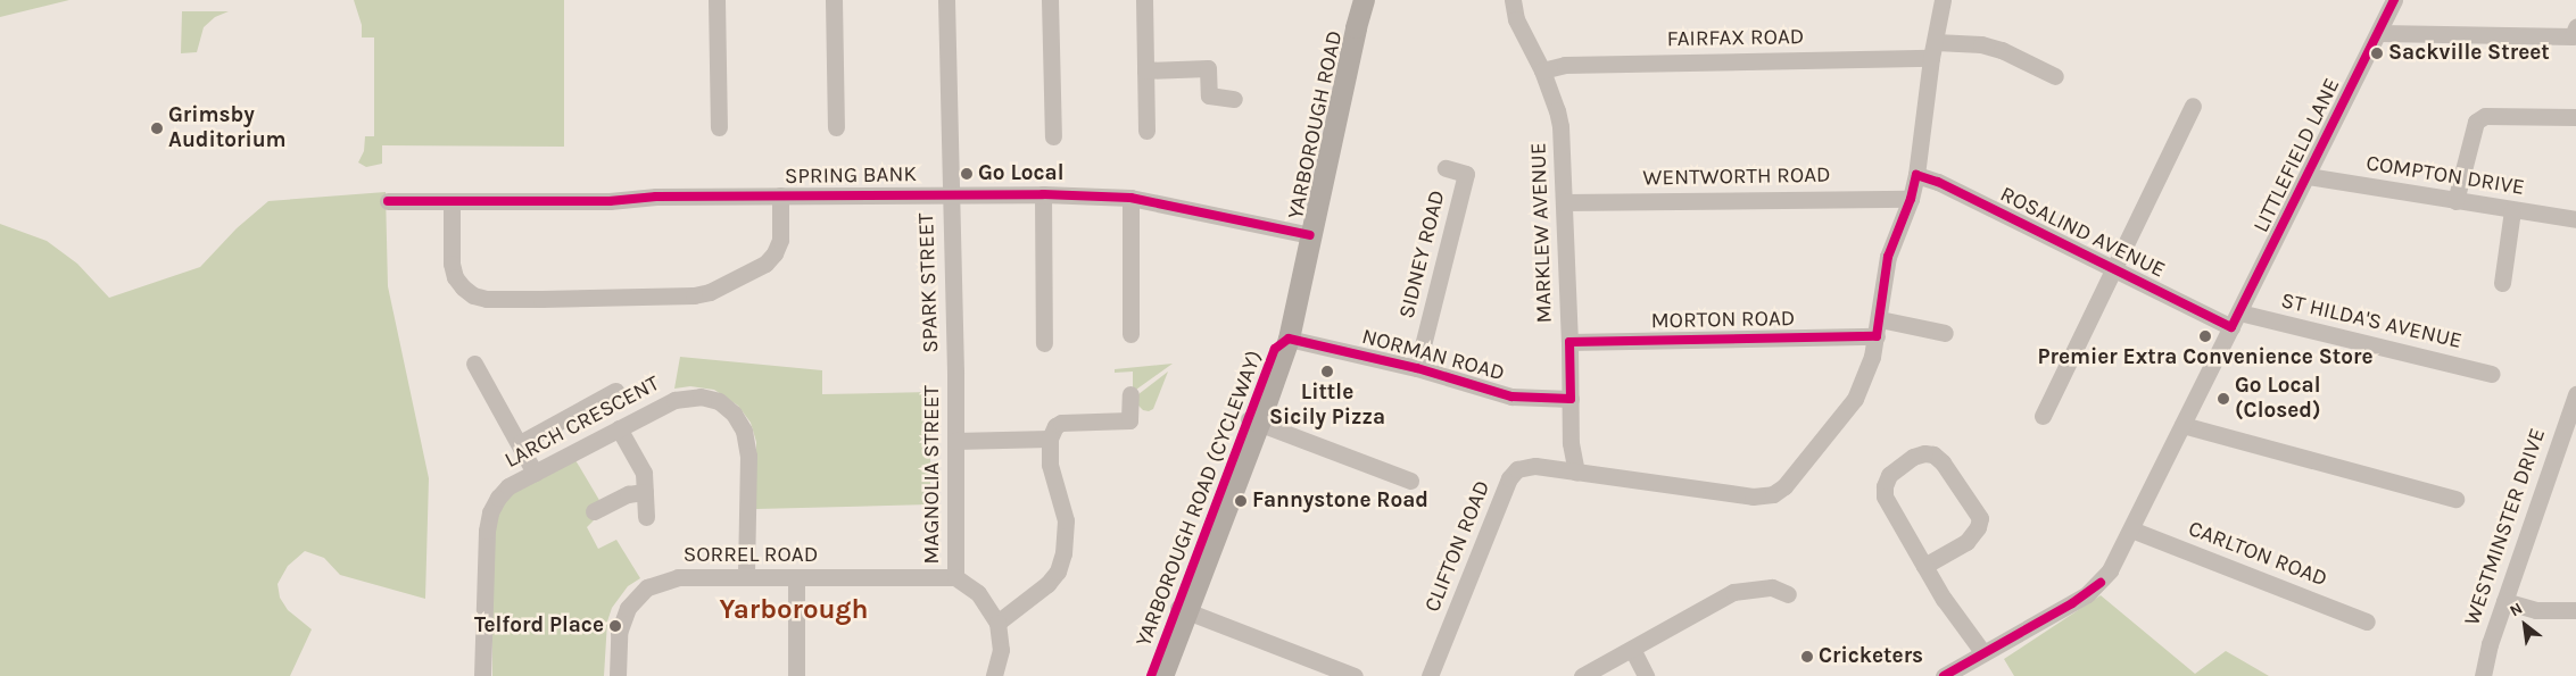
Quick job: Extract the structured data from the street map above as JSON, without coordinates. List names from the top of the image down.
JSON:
{
  "streets": {
    "main road": ["YARBOROUGH ROAD"],
    "street": [
      "FAIRFAX ROAD",
      "LITTLEFIELD LANE",
      "SPRING BANK",
      "COMPTON DRIVE",
      "WENTWORTH ROAD",
      "MARKLEW AVENUE",
      "ROSALIND AVENUE",
      "SIDNEY ROAD",
      "SPARK STREET",
      "MORTON ROAD",
      "ST HILDA'S AVENUE",
      "NORMAN ROAD",
      "LARCH CRESCENT",
      "MAGNOLIA STREET",
      "WESTMINSTER DRIVE",
      "CLIFTON ROAD",
      "CARLTON ROAD",
      "SORREL ROAD"
    ],
    "cycle path": ["YARBOROUGH ROAD (CYCLEWAY)"]
  },
  "crossings": [
    ["FAIRFAX ROAD", "MARKLEW AVENUE"],
    ["YARBOROUGH ROAD", "SPRING BANK"],
    ["YARBOROUGH ROAD", "NORMAN ROAD"],
    ["LITTLEFIELD LANE", "COMPTON DRIVE"],
    ["LITTLEFIELD LANE", "ROSALIND AVENUE"],
    ["LITTLEFIELD LANE", "ST HILDA'S AVENUE"],
    ["LITTLEFIELD LANE", "CARLTON ROAD"],
    ["SPRING BANK", "SPARK STREET"],
    ["WENTWORTH ROAD", "MARKLEW AVENUE"],
    ["MARKLEW AVENUE", "MORTON ROAD"],
    ["MARKLEW AVENUE", "NORMAN ROAD"],
    ["MARKLEW AVENUE", "CLIFTON ROAD"],
    ["ROSALIND AVENUE", "ST HILDA'S AVENUE"],
    ["SIDNEY ROAD", "NORMAN ROAD"],
    ["SPARK STREET", "MAGNOLIA STREET"],
    ["MORTON ROAD", "CLIFTON ROAD"],
    ["LARCH CRESCENT", "SORREL ROAD"],
    ["MAGNOLIA STREET", "SORREL ROAD"]
  ],
  "districts": ["Yarborough"],
  "places": [
    "Sackville Street",
    "Grimsby Auditorium",
    "Go Local",
    "Premier Extra Convenience Store",
    "Little Sicily Pizza",
    "Go Local (Closed)",
    "Fannystone Road",
    "Telford Place",
    "Cricketers"
  ],
  "north": "top left"
}
